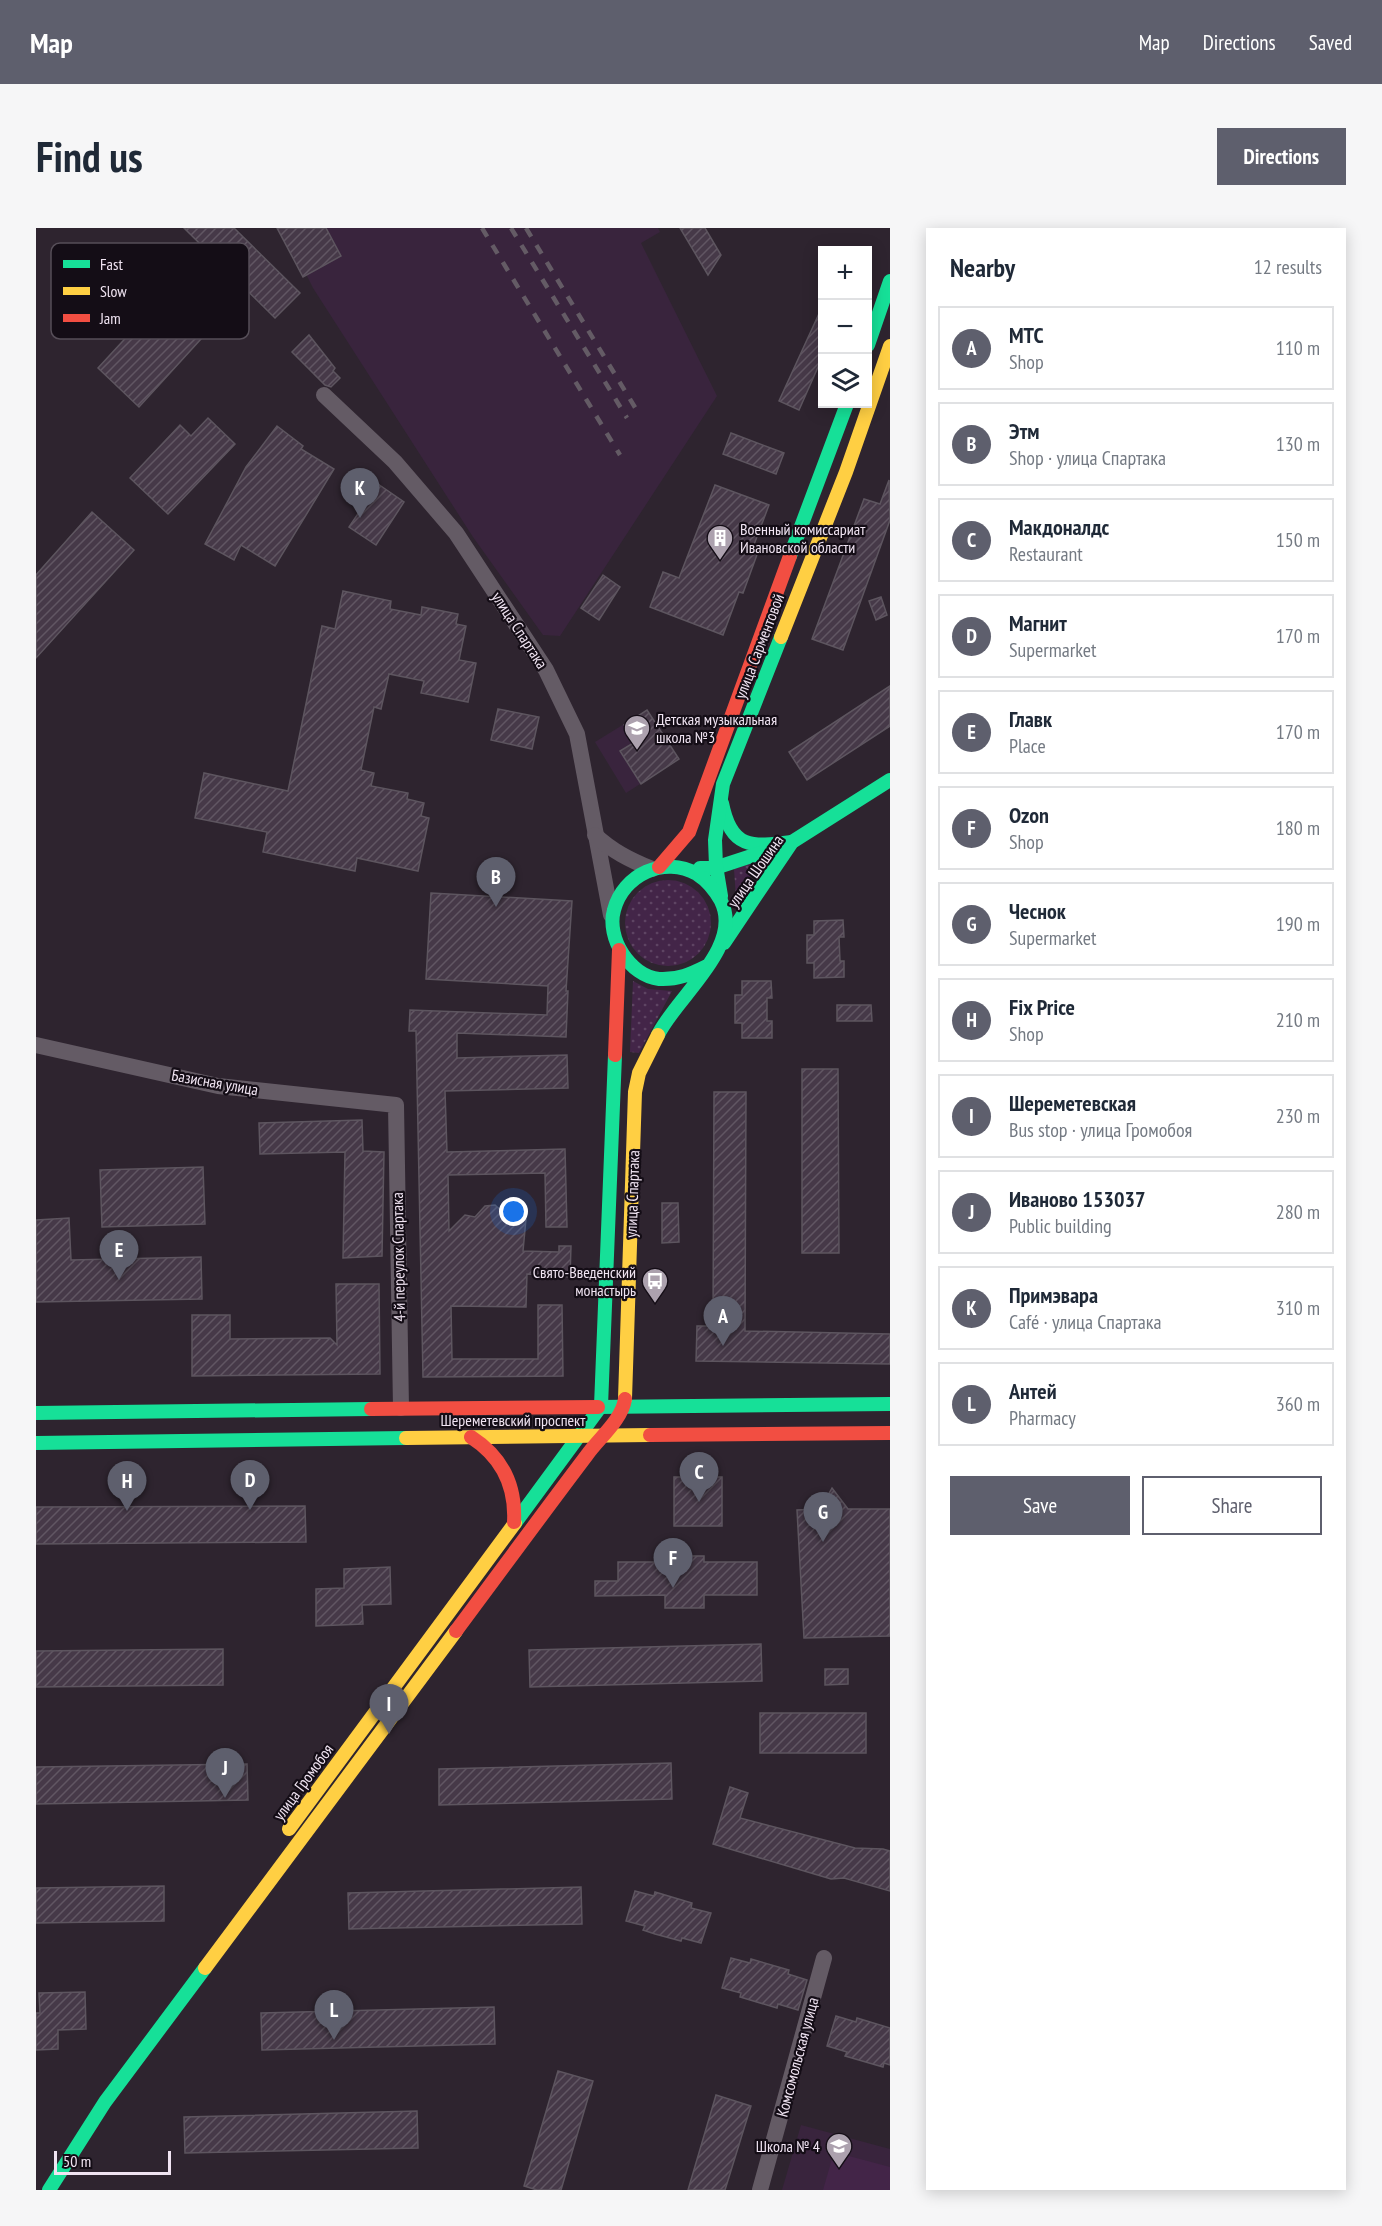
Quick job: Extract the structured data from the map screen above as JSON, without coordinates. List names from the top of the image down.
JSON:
{
  "streets": {
    "main road": [
      "улица Спартака",
      "улица Сарментовой",
      "улица Шошина",
      "Шереметевский проспект",
      "улица Громобоя"
    ],
    "street": ["Базисная улица", "4-й переулок Спартака", "Комсомольская улица"]
  },
  "crossings": [
    ["улица Спартака", "улица Сарментовой"],
    ["улица Спартака", "улица Шошина"],
    ["улица Спартака", "Шереметевский проспект"],
    ["улица Спартака", "улица Громобоя"],
    ["улица Сарментовой", "улица Шошина"],
    ["Базисная улица", "4-й переулок Спартака"],
    ["4-й переулок Спартака", "Шереметевский проспект"],
    ["Шереметевский проспект", "улица Громобоя"]
  ],
  "places": {
    "building": ["Военный комиссариат Ивановской области"],
    "school or university": ["Детская музыкальная школа №3", "Школа № 4"],
    "bus stop": ["Свято-Введенский монастырь"]
  },
  "legend": ["Fast", "Slow", "Jam"],
  "scale_bar": "50 m",
  "page": {
    "header": "Map",
    "nav": ["Map", "Directions", "Saved"],
    "buttons": [
      "Directions",
      ["Save", "Share"]
    ],
    "title": "Find us",
    "heading": ["Nearby", "12 results"],
    "map_buttons": ["+", "−"],
    "list": [
      {
        "mark": "A",
        "name": "МТС",
        "note": "Shop",
        "value": "110 m"
      },
      {
        "mark": "B",
        "name": "Этм",
        "note": "Shop · улица Спартака",
        "value": "130 m"
      },
      {
        "mark": "C",
        "name": "Макдоналдс",
        "note": "Restaurant",
        "value": "150 m"
      },
      {
        "mark": "D",
        "name": "Магнит",
        "note": "Supermarket",
        "value": "170 m"
      },
      {
        "mark": "E",
        "name": "Главк",
        "note": "Place",
        "value": "170 m"
      },
      {
        "mark": "F",
        "name": "Ozon",
        "note": "Shop",
        "value": "180 m"
      },
      {
        "mark": "G",
        "name": "Чеснок",
        "note": "Supermarket",
        "value": "190 m"
      },
      {
        "mark": "H",
        "name": "Fix Price",
        "note": "Shop",
        "value": "210 m"
      },
      {
        "mark": "I",
        "name": "Шереметевская",
        "note": "Bus stop · улица Громобоя",
        "value": "230 m"
      },
      {
        "mark": "J",
        "name": "Иваново 153037",
        "note": "Public building",
        "value": "280 m"
      },
      {
        "mark": "K",
        "name": "Примэвара",
        "note": "Café · улица Спартака",
        "value": "310 m"
      },
      {
        "mark": "L",
        "name": "Антей",
        "note": "Pharmacy",
        "value": "360 m"
      }
    ],
    "pins": [
      "K",
      "B",
      "E",
      "A",
      "C",
      "D",
      "H",
      "G",
      "F",
      "I",
      "J",
      "L"
    ],
    "scale": "50 m"
  }
}
